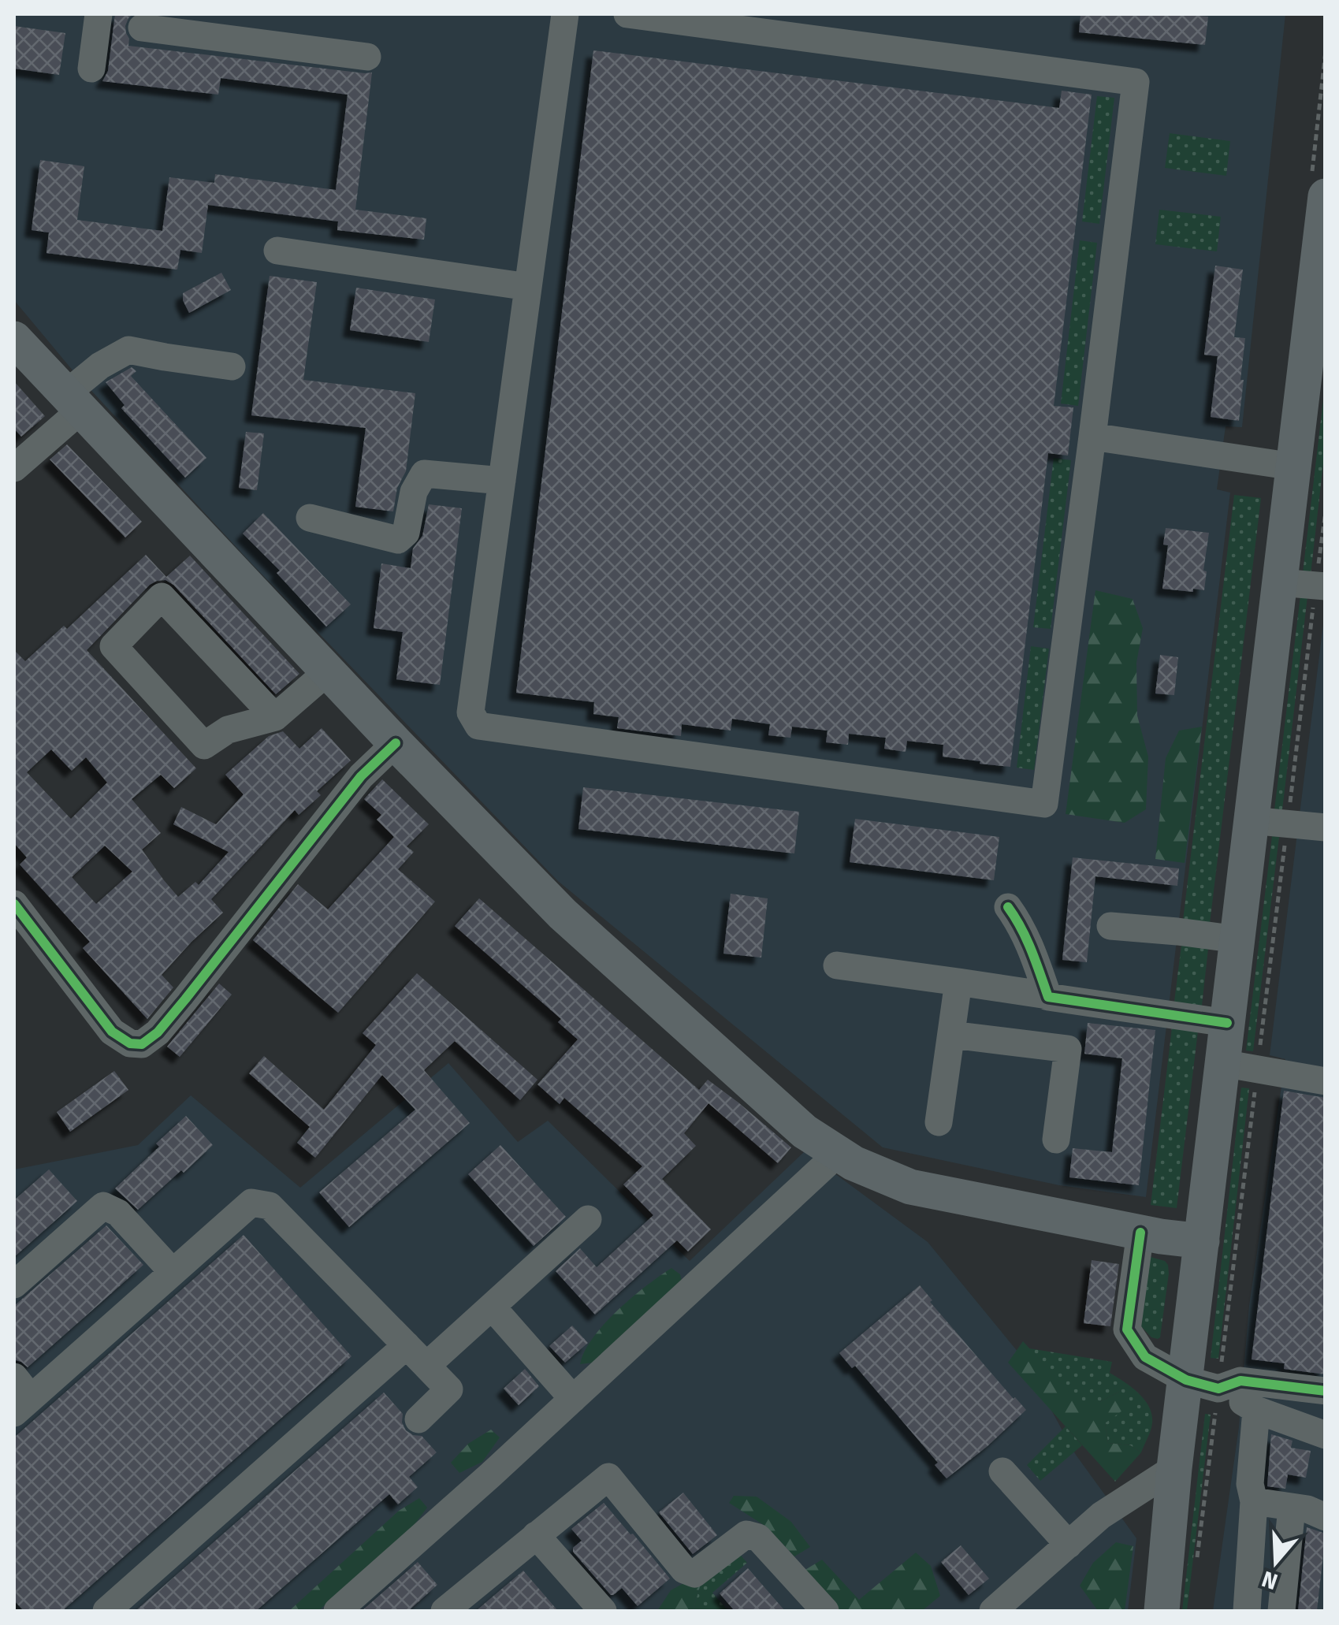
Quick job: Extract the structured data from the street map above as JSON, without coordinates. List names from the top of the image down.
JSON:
{
  "north": "bottom"
}
